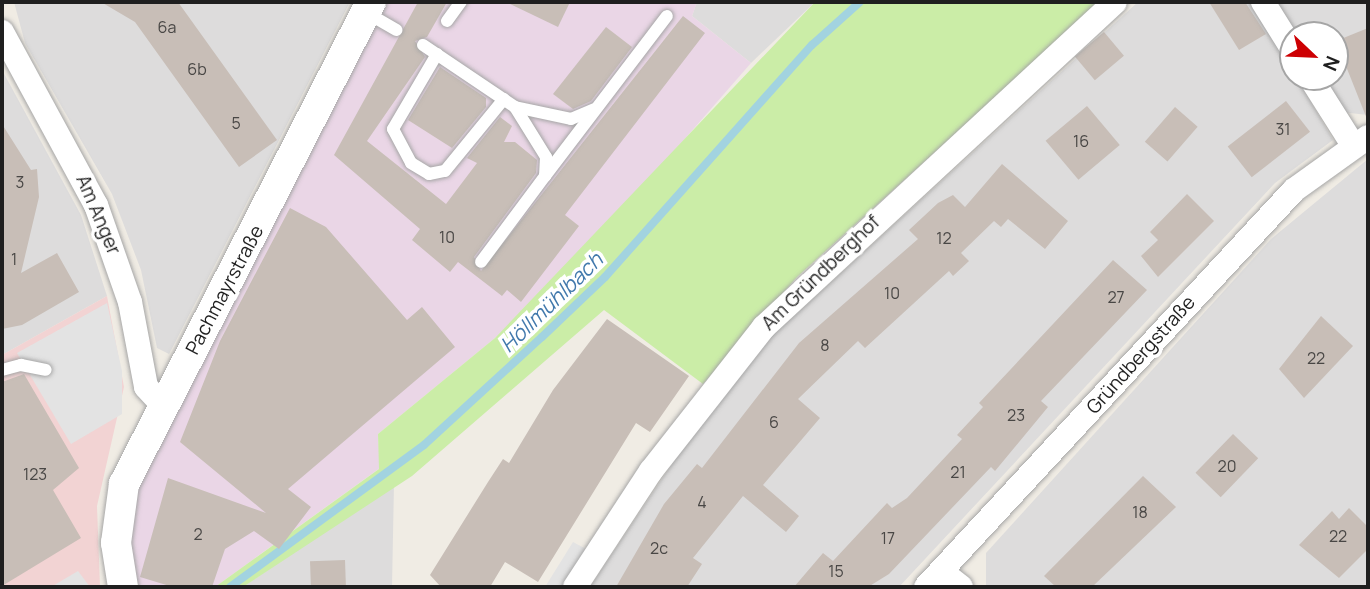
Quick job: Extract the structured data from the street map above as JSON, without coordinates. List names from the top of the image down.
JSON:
{
  "streets": {
    "street": [
      "Am Anger",
      "Am Gründberghof",
      "Pachmayrstraße",
      "Gründbergstraße"
    ]
  },
  "crossings": [
    ["Am Anger", "Pachmayrstraße"]
  ],
  "water": ["Höllmühlbach"],
  "house_numbers": [
    "6a",
    "6b",
    "5",
    "31",
    "16",
    "3",
    "10",
    "12",
    "1",
    "10",
    "27",
    "8",
    "22",
    "23",
    "6",
    "20",
    "21",
    "123",
    "4",
    "18",
    "2",
    "22",
    "17",
    "2c",
    "15"
  ],
  "north": "bottom right"
}
